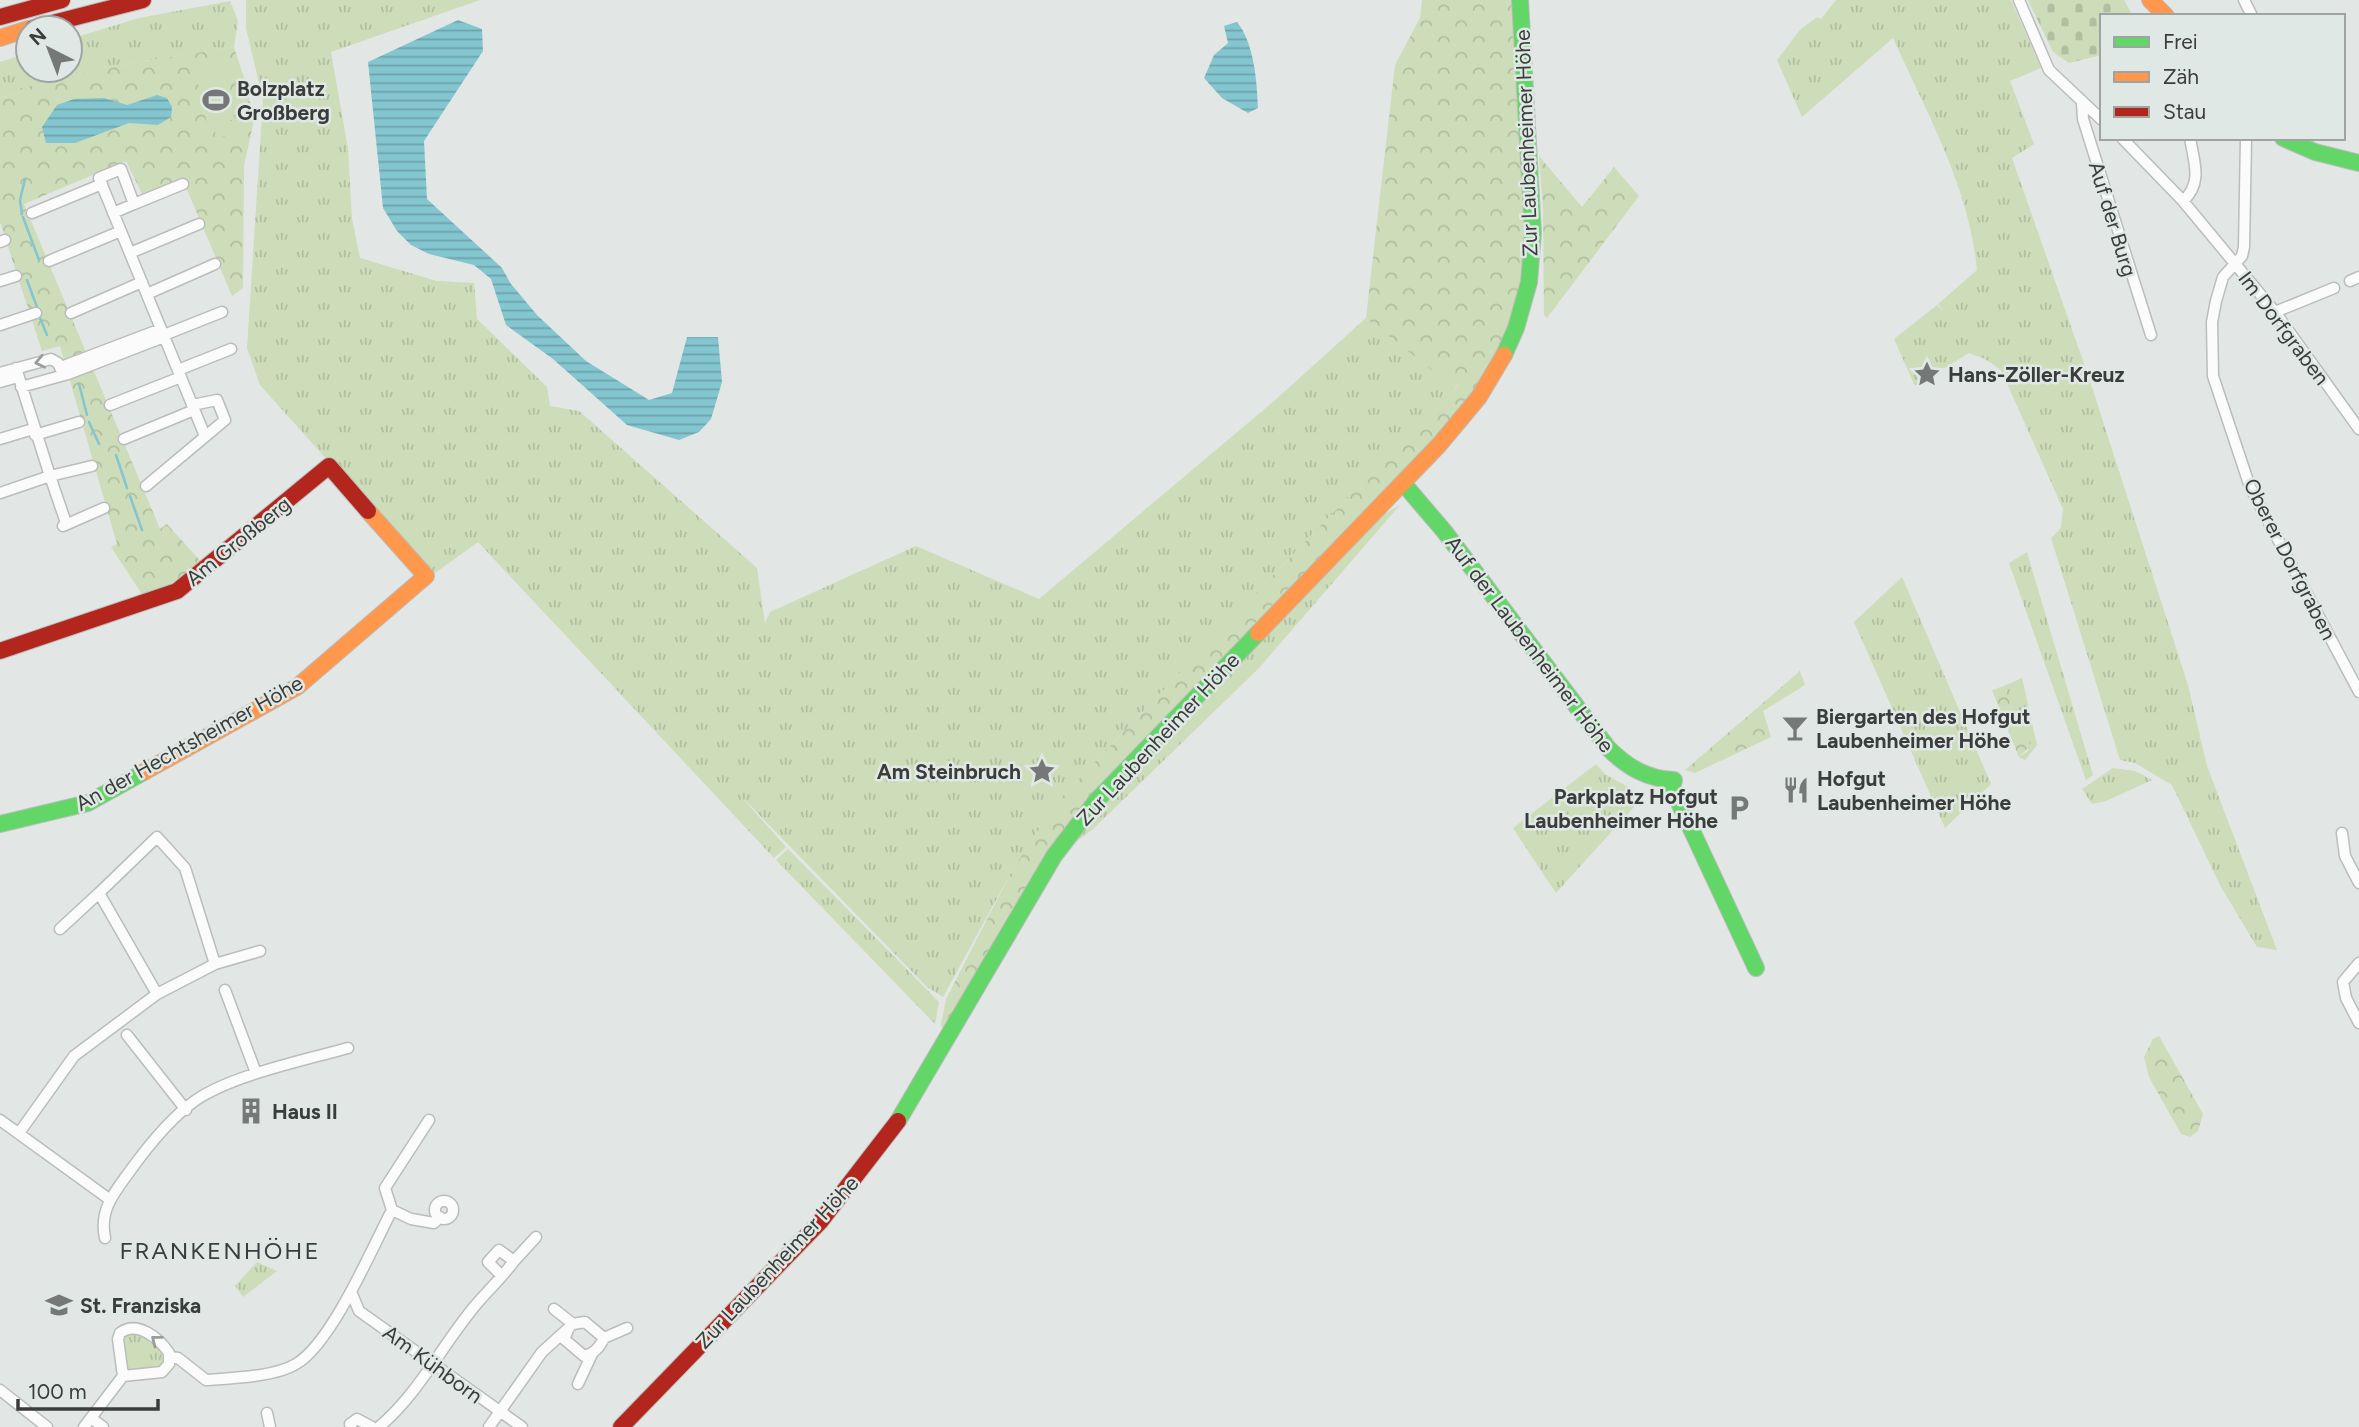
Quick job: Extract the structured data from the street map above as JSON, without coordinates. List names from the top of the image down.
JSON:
{
  "streets": {
    "main road": [
      "Zur Laubenheimer Höhe",
      "Am Großberg",
      "Auf der Laubenheimer Höhe",
      "An der Hechtsheimer Höhe"
    ],
    "street": [
      "Auf der Burg",
      "Im Dorfgraben",
      "Oberer Dorfgraben",
      "Am Kühborn"
    ]
  },
  "crossings": [
    ["Zur Laubenheimer Höhe", "Auf der Laubenheimer Höhe"],
    ["Im Dorfgraben", "Oberer Dorfgraben"],
    ["Am Großberg", "An der Hechtsheimer Höhe"]
  ],
  "districts": ["FRANKENHÖHE"],
  "places": {
    "sports": ["Bolzplatz Großberg"],
    "place": ["Hans-Zöller-Kreuz", "Am Steinbruch"],
    "bar": ["Biergarten des Hofgut Laubenheimer Höhe"],
    "restaurant": ["Hofgut Laubenheimer Höhe"],
    "parking": ["Parkplatz Hofgut Laubenheimer Höhe"],
    "building": ["Haus II"],
    "school or university": ["St. Franziska"]
  },
  "legend": ["Frei", "Zäh", "Stau"],
  "scale_bar": "100 m",
  "north": "top left"
}
